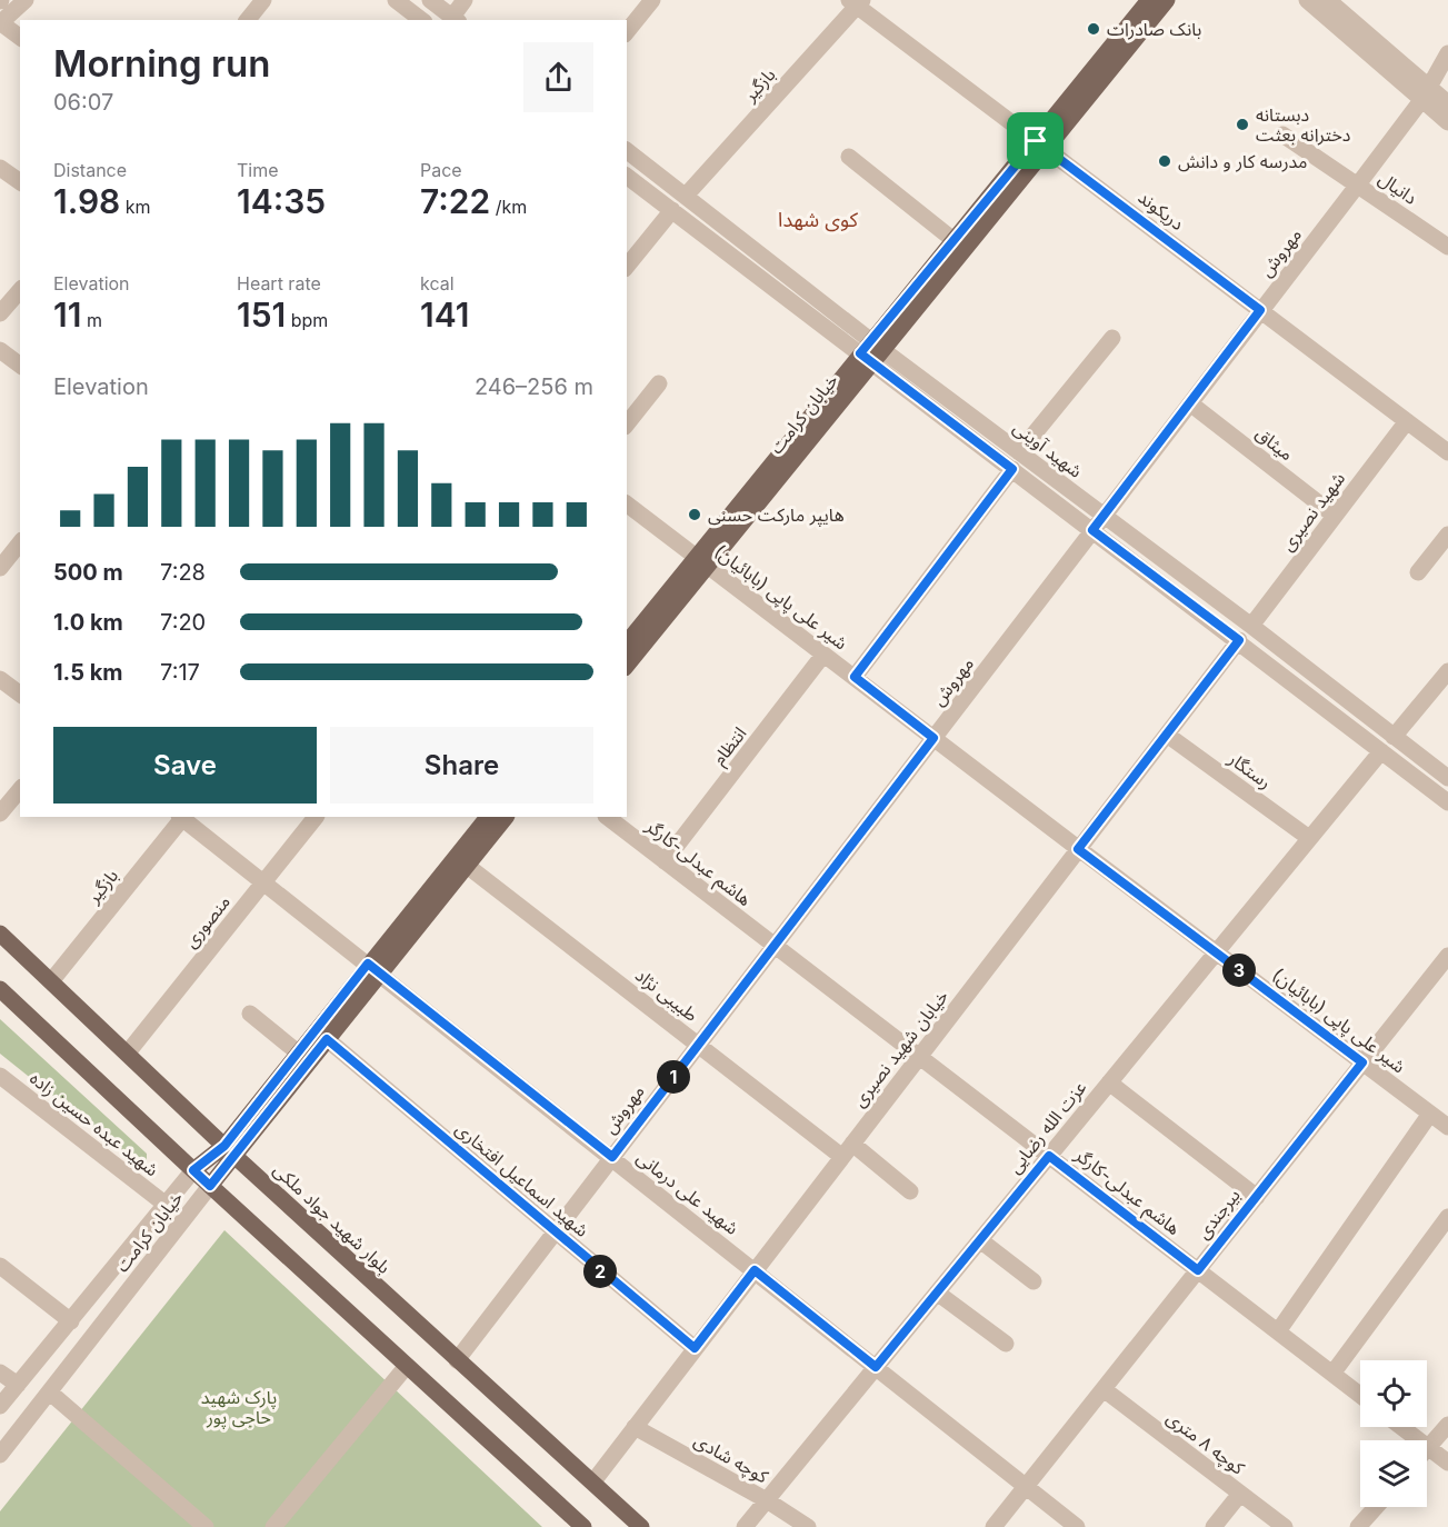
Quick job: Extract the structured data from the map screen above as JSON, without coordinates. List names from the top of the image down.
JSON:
{
  "streets": {
    "main road": ["خیابان کرامت", "بلوار شهید جواد ملکی"],
    "street": [
      "بازگیر",
      "دانیال",
      "دریکوند",
      "مهروش",
      "میثاق",
      "شهید آوینی",
      "شهید نصیری",
      "شیر علی پاپی (بابائیان)",
      "انتظام",
      "رستگار",
      "هاشم عبدلی-کارگر",
      "منصوری",
      "طبیبی نژاد",
      "خیابان شهید نصیری",
      "شهید عبده حسین زاده",
      "عزت الله رضایی",
      "شهید اسماعیل افتخاری",
      "شهید علی درمانی",
      "بیرجندی",
      "کوچه ۸ متری",
      "کوچه شادی"
    ]
  },
  "crossings": [
    ["بازگیر", "دریکوند"],
    ["بازگیر", "شهید آوینی"],
    ["بازگیر", "بلوار شهید جواد ملکی"],
    ["دانیال", "مهروش"],
    ["دریکوند", "مهروش"],
    ["دریکوند", "خیابان کرامت"],
    ["دریکوند", "شهید نصیری"],
    ["مهروش", "میثاق"],
    ["مهروش", "شهید آوینی"],
    ["مهروش", "شیر علی پاپی (بابائیان)"],
    ["مهروش", "هاشم عبدلی-کارگر"],
    ["مهروش", "طبیبی نژاد"],
    ["مهروش", "شهید اسماعیل افتخاری"],
    ["مهروش", "شهید علی درمانی"],
    ["مهروش", "بلوار شهید جواد ملکی"],
    ["خیابان کرامت", "شهید آوینی"],
    ["خیابان کرامت", "شیر علی پاپی (بابائیان)"],
    ["خیابان کرامت", "طبیبی نژاد"],
    ["خیابان کرامت", "شهید عبده حسین زاده"],
    ["خیابان کرامت", "شهید اسماعیل افتخاری"],
    ["خیابان کرامت", "شهید علی درمانی"],
    ["خیابان کرامت", "بلوار شهید جواد ملکی"],
    ["میثاق", "شهید نصیری"],
    ["شهید آوینی", "شهید نصیری"],
    ["شهید آوینی", "خیابان شهید نصیری"],
    ["شهید آوینی", "عزت الله رضایی"],
    ["شیر علی پاپی (بابائیان)", "انتظام"],
    ["شیر علی پاپی (بابائیان)", "خیابان شهید نصیری"],
    ["شیر علی پاپی (بابائیان)", "عزت الله رضایی"],
    ["شیر علی پاپی (بابائیان)", "بیرجندی"],
    ["انتظام", "هاشم عبدلی-کارگر"],
    ["رستگار", "خیابان شهید نصیری"],
    ["رستگار", "عزت الله رضایی"],
    ["هاشم عبدلی-کارگر", "خیابان شهید نصیری"],
    ["هاشم عبدلی-کارگر", "عزت الله رضایی"],
    ["هاشم عبدلی-کارگر", "بیرجندی"],
    ["منصوری", "شهید علی درمانی"],
    ["منصوری", "بلوار شهید جواد ملکی"],
    ["طبیبی نژاد", "خیابان شهید نصیری"],
    ["خیابان شهید نصیری", "شهید اسماعیل افتخاری"],
    ["خیابان شهید نصیری", "شهید علی درمانی"],
    ["خیابان شهید نصیری", "بلوار شهید جواد ملکی"],
    ["خیابان شهید نصیری", "کوچه شادی"],
    ["عزت الله رضایی", "شهید علی درمانی"],
    ["عزت الله رضایی", "کوچه شادی"],
    ["شهید علی درمانی", "بیرجندی"],
    ["بیرجندی", "کوچه ۸ متری"]
  ],
  "districts": ["کوی شهدا"],
  "parks": ["پارک شهید حاجی پور"],
  "places": [
    "بانک صادرات",
    "دبستانه دخترانه بعثت",
    "مدرسه کار و دانش",
    "هایپر مارکت حسنی"
  ],
  "page": {
    "heading": ["Morning run", "06:07"],
    "stats": [
      ["Distance", "1.98 km"],
      ["Time", "14:35"],
      ["Pace", "7:22 /km"],
      ["Elevation", "11 m"],
      ["Heart rate", "151 bpm"],
      ["kcal", "141"]
    ],
    "chart": ["Elevation", "246–256 m"],
    "list": [
      {
        "name": "500 m",
        "note": "7:28"
      },
      {
        "name": "1.0 km",
        "note": "7:20"
      },
      {
        "name": "1.5 km",
        "note": "7:17"
      }
    ],
    "buttons": ["Save", "Share"],
    "pins": ["3", "1", "2"]
  }
}
